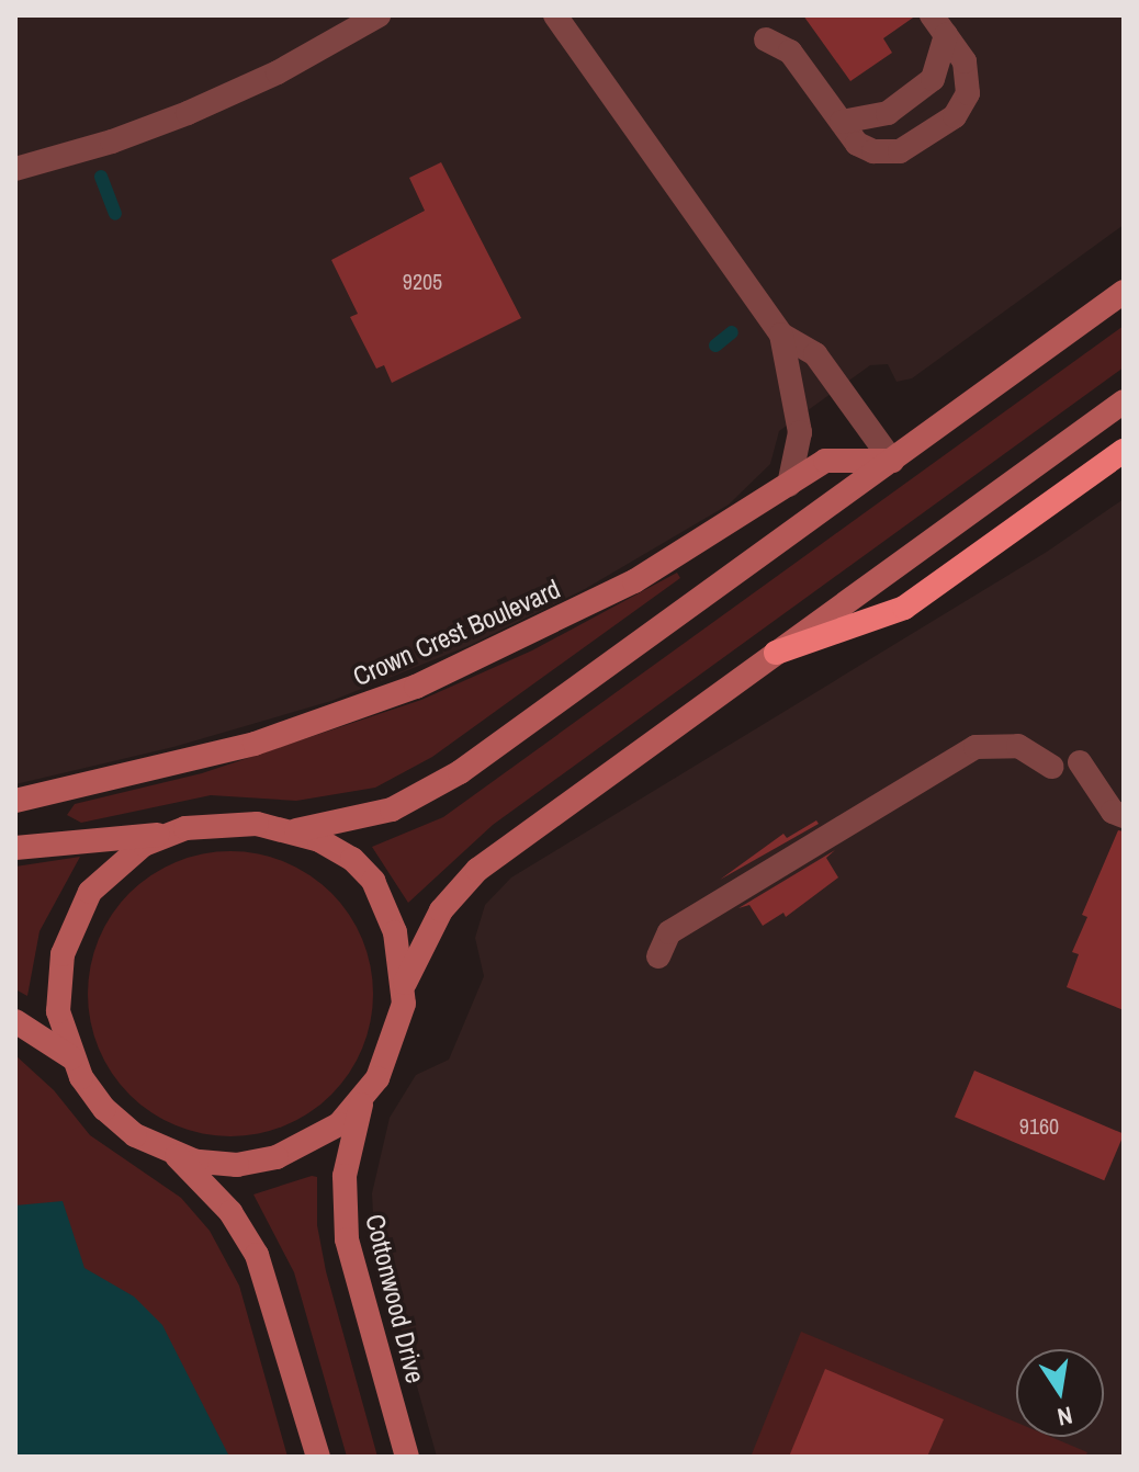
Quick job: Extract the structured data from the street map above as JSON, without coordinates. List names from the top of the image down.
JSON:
{
  "streets": {
    "main road": ["Crown Crest Boulevard", "Cottonwood Drive"]
  },
  "house_numbers": ["9205", "9160"],
  "north": "bottom"
}
